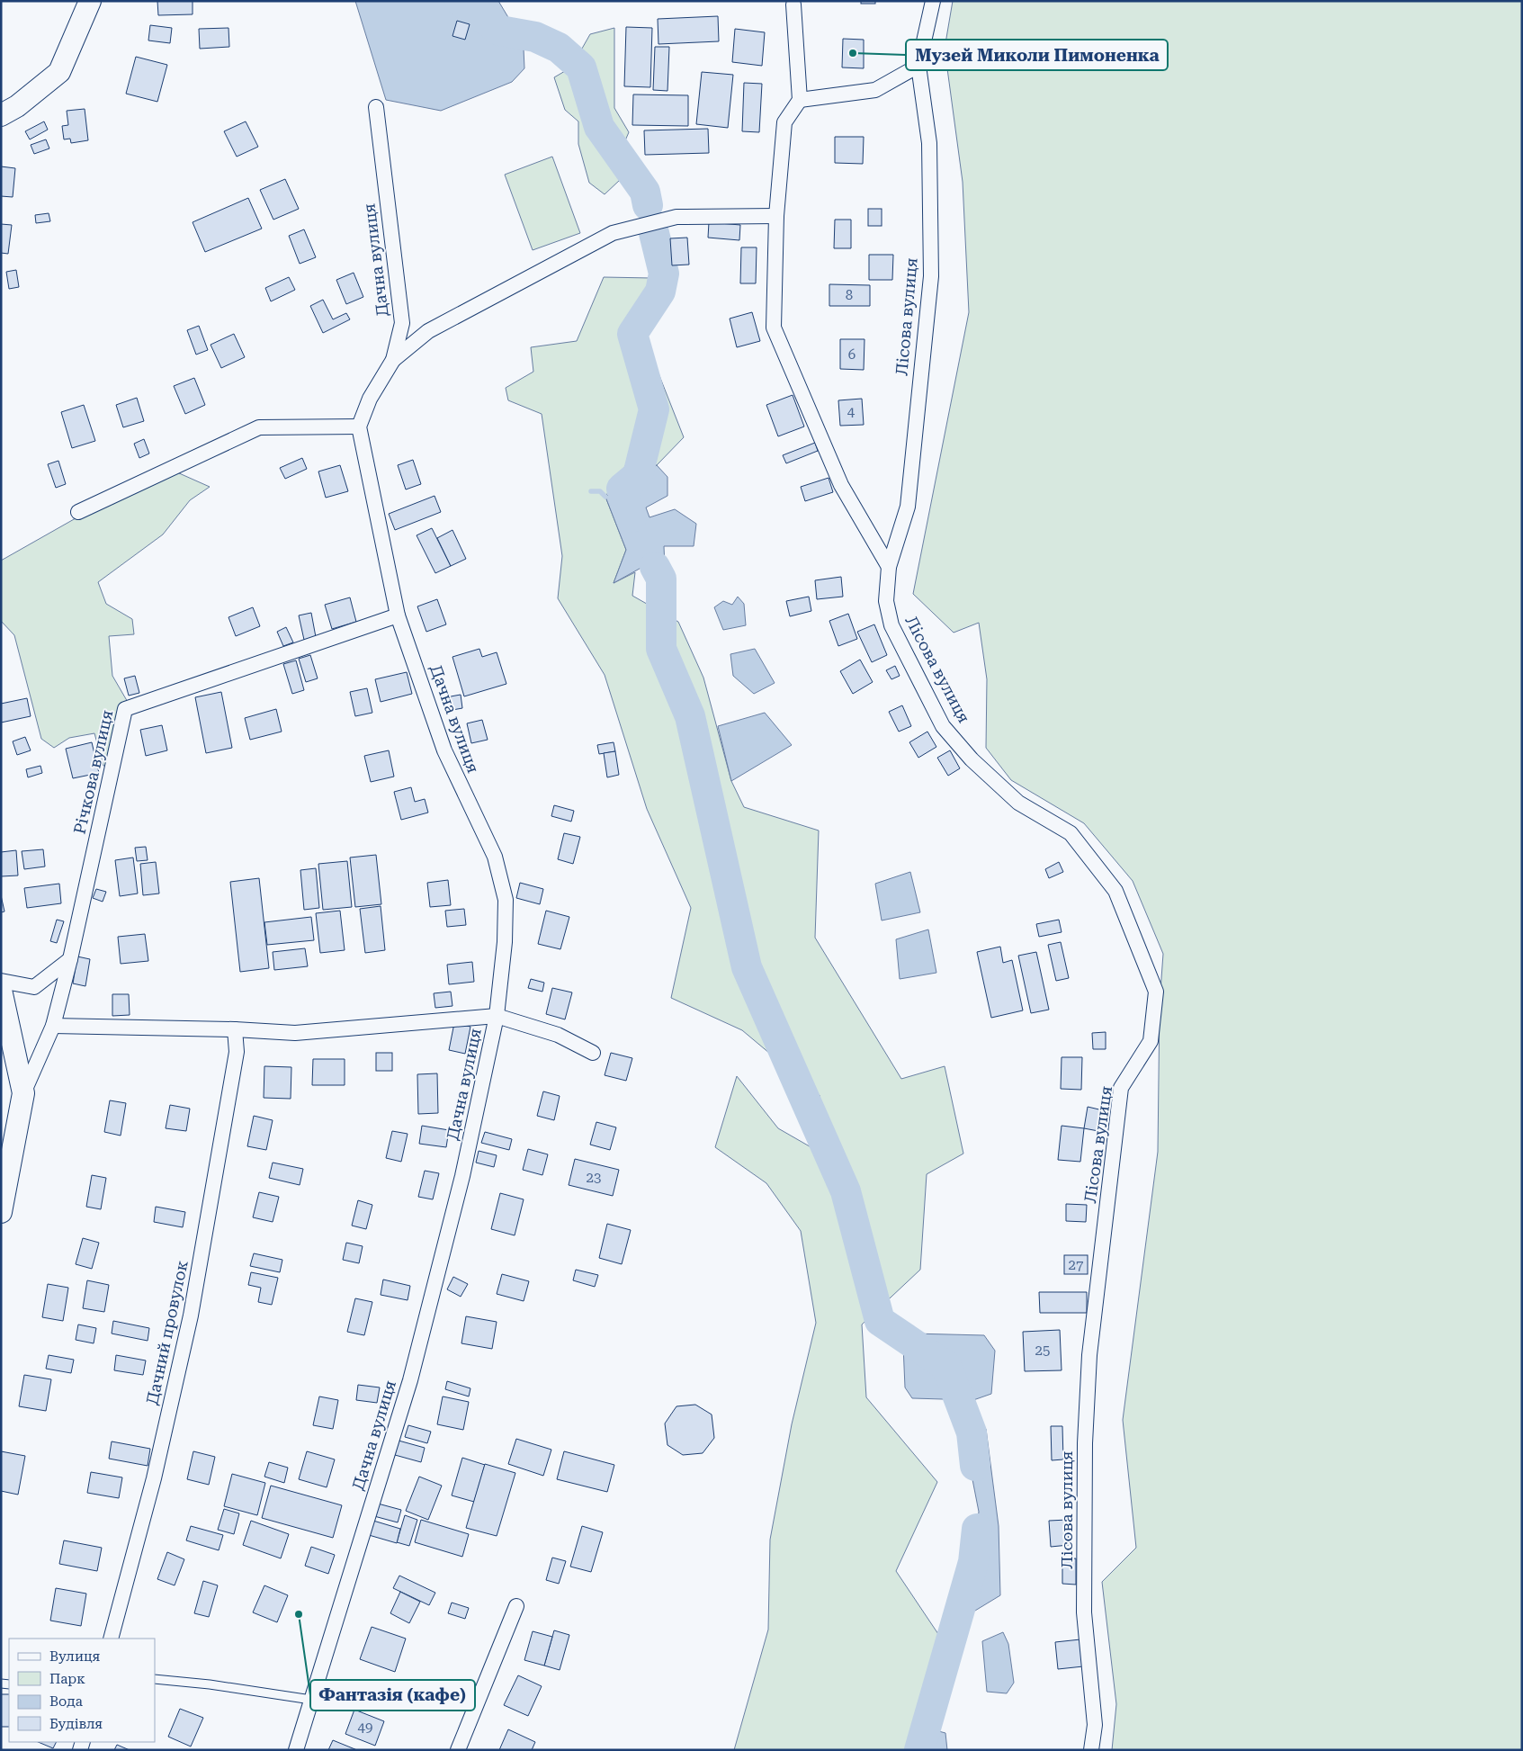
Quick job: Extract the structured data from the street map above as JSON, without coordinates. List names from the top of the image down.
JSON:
{
  "streets": {
    "street": [
      "Дачна вулиця",
      "Лісова вулиця",
      "Річкова вулиця",
      "Дачний провулок"
    ]
  },
  "crossings": [
    ["Дачна вулиця", "Річкова вулиця"]
  ],
  "places": ["Музей Миколи Пимоненка", "Фантазія (кафе)"],
  "house_numbers": [
    "8",
    "6",
    "4",
    "23",
    "27",
    "25",
    "49"
  ],
  "legend": [
    "Вулиця",
    "Парк",
    "Вода",
    "Будівля"
  ]
}
